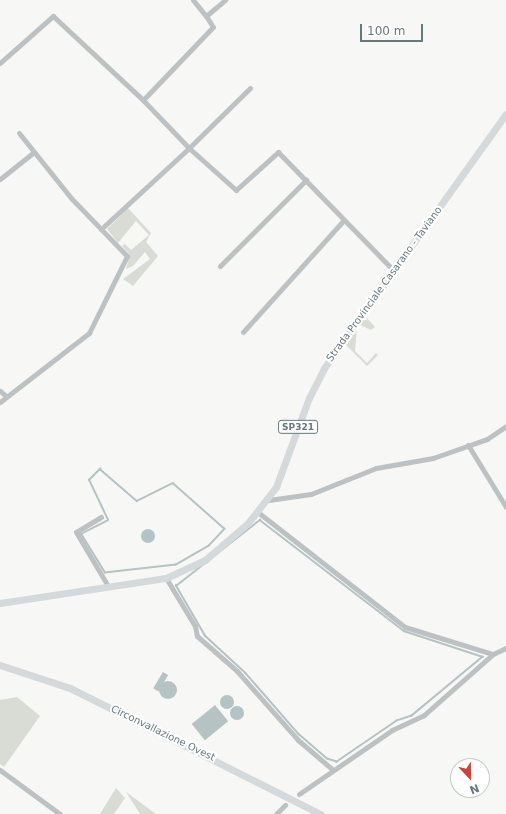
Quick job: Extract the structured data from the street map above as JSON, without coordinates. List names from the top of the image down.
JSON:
{
  "streets": {
    "main road": ["Strada Provinciale Casarano - Taviano", "SP321", "Circonvallazione Ovest"]
  },
  "scale_bar": "100 m",
  "north": "bottom"
}
